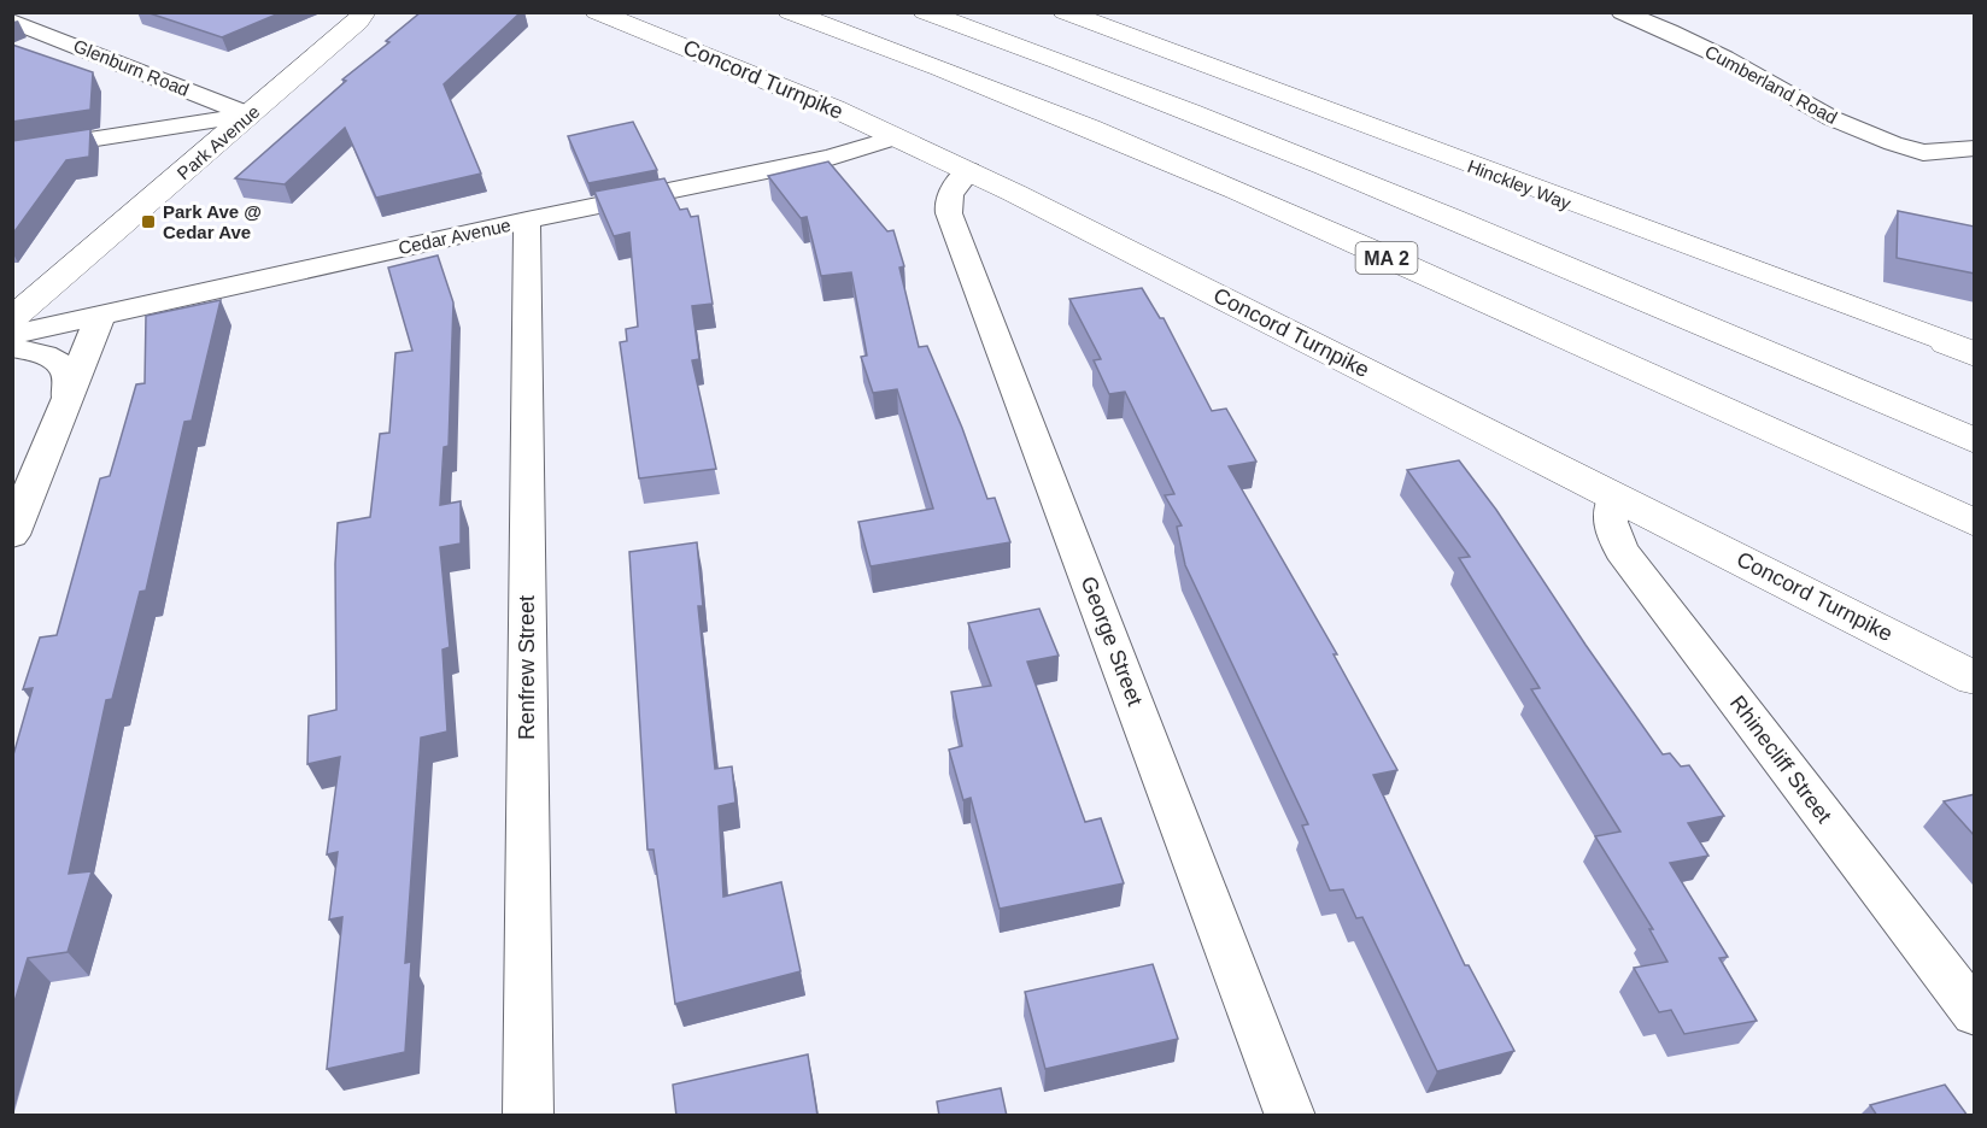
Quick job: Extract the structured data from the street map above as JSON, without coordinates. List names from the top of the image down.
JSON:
{
  "streets": {
    "main road": [
      "Concord Turnpike",
      "Park Avenue",
      "Hinckley Way",
      "MA 2"
    ],
    "street": [
      "Glenburn Road",
      "Cumberland Road",
      "Cedar Avenue",
      "George Street",
      "Renfrew Street",
      "Rhinecliff Street"
    ]
  },
  "crossings": [
    ["Glenburn Road", "Park Avenue"],
    ["Concord Turnpike", "Cedar Avenue"],
    ["Concord Turnpike", "George Street"],
    ["Concord Turnpike", "Rhinecliff Street"],
    ["Cedar Avenue", "Renfrew Street"]
  ],
  "places": {
    "transit": ["Park Ave @ Cedar Ave"]
  }
}
